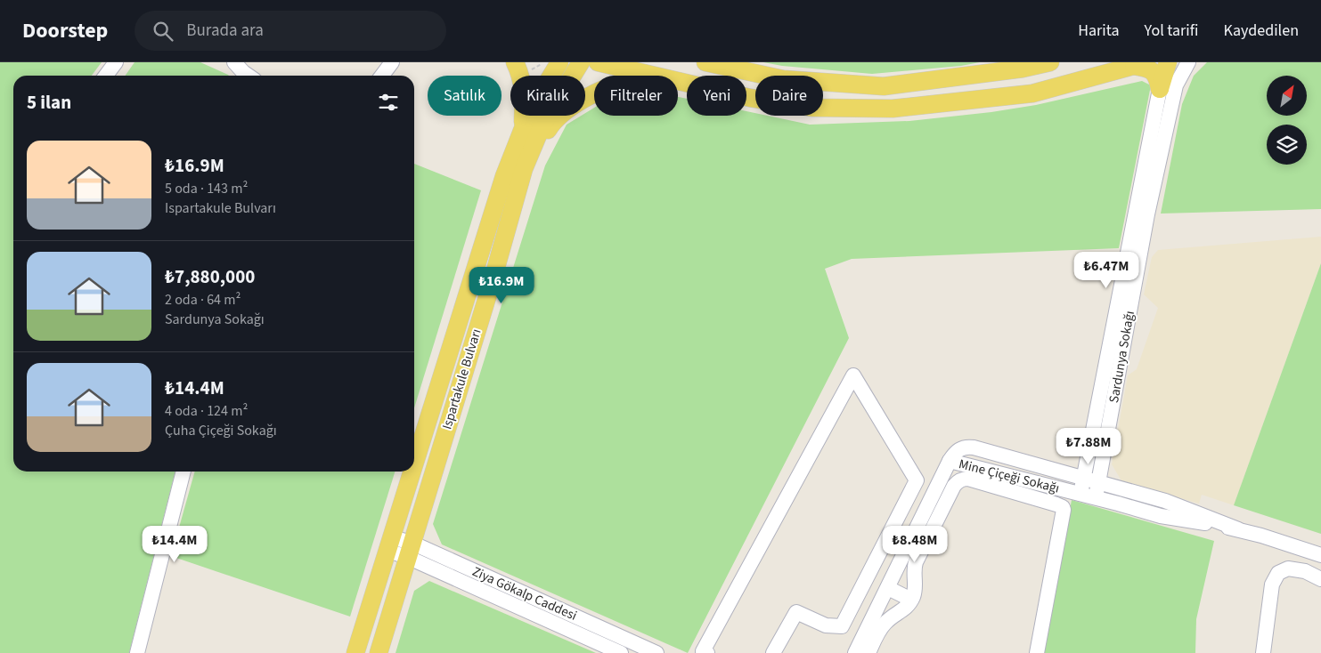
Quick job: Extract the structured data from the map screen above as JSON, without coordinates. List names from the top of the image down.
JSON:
{
  "streets": {
    "main road": ["Ispartakule Bulvarı"],
    "street": ["Sardunya Sokağı", "Mine Çiçeği Sokağı", "Ziya Gökalp Caddesi"]
  },
  "crossings": [
    ["Sardunya Sokağı", "Mine Çiçeği Sokağı"],
    ["Ispartakule Bulvarı", "Ziya Gökalp Caddesi"]
  ],
  "north": "top right",
  "page": {
    "header": "Doorstep",
    "search": "Burada ara",
    "nav": ["Harita", "Yol tarifi", "Kaydedilen"],
    "chip": [
      "Satılık",
      "Kiralık",
      "Filtreler",
      "Yeni",
      "Daire"
    ],
    "heading": "5 ilan",
    "list": [
      {
        "name": "₺16.9M",
        "note": "5 oda · 143 m² · Ispartakule Bulvarı"
      },
      {
        "name": "₺7,880,000",
        "note": "2 oda · 64 m² · Sardunya Sokağı"
      },
      {
        "name": "₺14.4M",
        "note": "4 oda · 124 m² · Çuha Çiçeği Sokağı"
      }
    ],
    "price": [
      "₺6.47M",
      "₺16.9M",
      "₺7.88M",
      "₺14.4M",
      "₺8.48M"
    ]
  }
}
